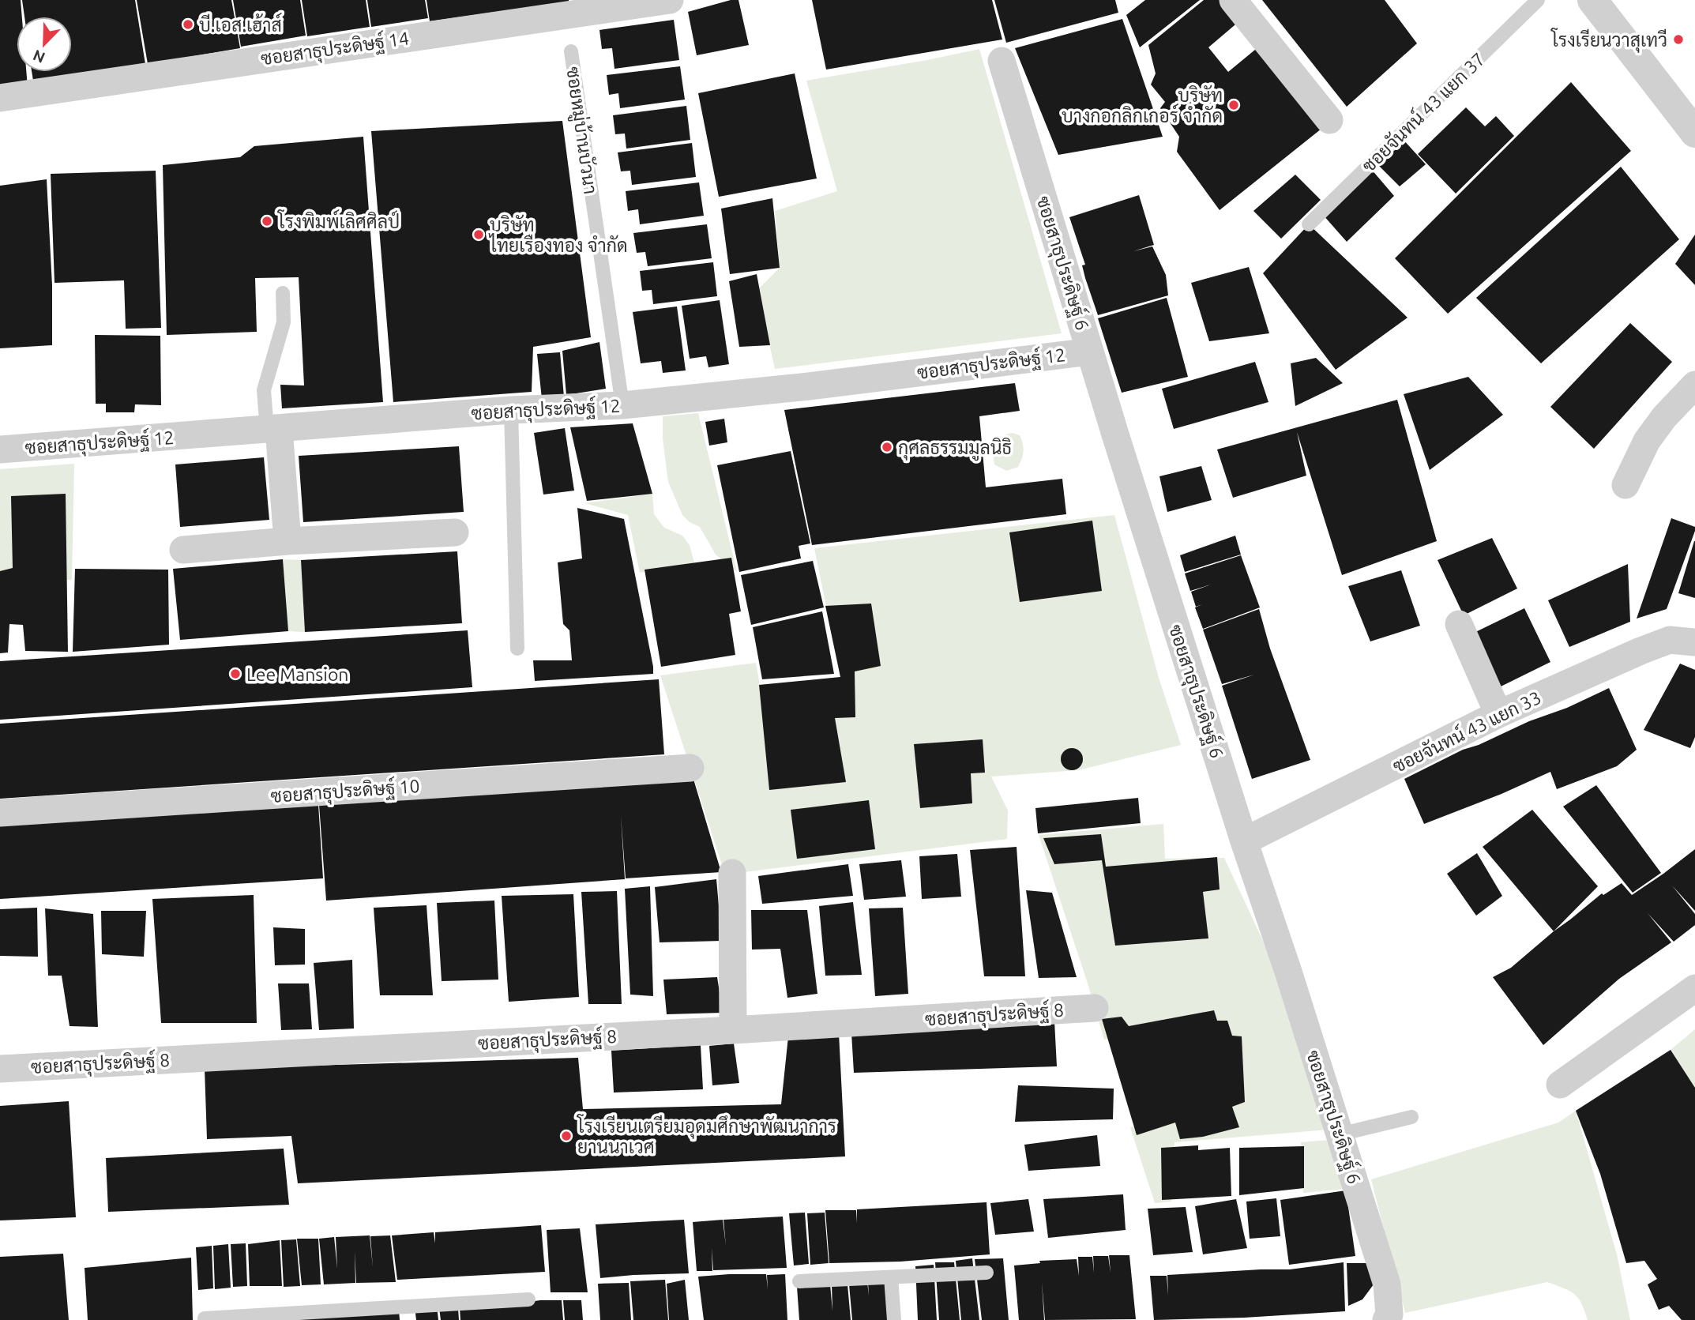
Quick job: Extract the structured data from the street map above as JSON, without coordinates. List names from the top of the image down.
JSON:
{
  "streets": {
    "street": [
      "ซอยสาธุประดิษฐ์ 14",
      "ซอยสาธุประดิษฐ์ 6",
      "ซอยสาธุประดิษฐ์ 12",
      "ซอยจันทน์ 43 แยก 33",
      "ซอยสาธุประดิษฐ์ 10",
      "ซอยสาธุประดิษฐ์ 8"
    ],
    "lane": ["ซอยจันทน์ 43 แยก 37", "ซอยหมู่บ้านบัวนา"]
  },
  "crossings": [
    ["ซอยหมู่บ้านบัวนา", "ซอยสาธุประดิษฐ์ 12"],
    ["ซอยสาธุประดิษฐ์ 6", "ซอยสาธุประดิษฐ์ 12"],
    ["ซอยสาธุประดิษฐ์ 6", "ซอยจันทน์ 43 แยก 33"]
  ],
  "places": [
    "บี.เอส.เฮ้าส์",
    "โรงเรียนวาสุเทวี",
    "บริษัท บางกอกลิกเกอร์ จำกัด",
    "โรงพิมพ์เลิศศิลป์",
    "บริษัท ไทยเรืองทอง จำกัด",
    "กุศลธรรมมูลนิธิ",
    "Lee Mansion",
    "โรงเรียนเตรียมอุดมศึกษาพัฒนาการ ยานนาเวศ"
  ],
  "north": "bottom left"
}
